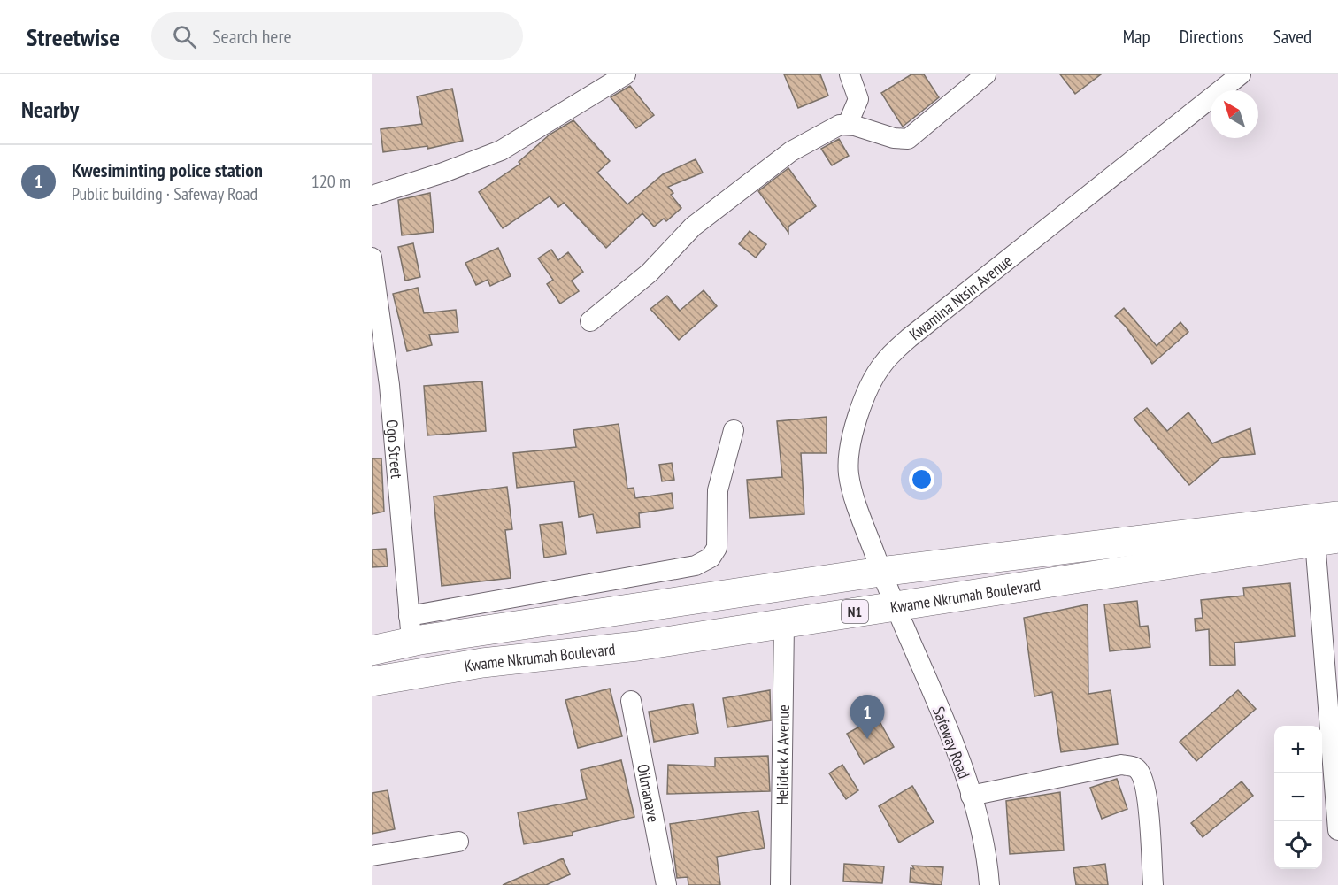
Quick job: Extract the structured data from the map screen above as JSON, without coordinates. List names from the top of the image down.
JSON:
{
  "streets": {
    "highway": ["Kwame Nkrumah Boulevard", "N1"],
    "street": [
      "Kwamina Ntsin Avenue",
      "Ogo Street",
      "Safeway Road",
      "Helideck A Avenue",
      "Oilmanave"
    ]
  },
  "crossings": [
    ["Kwamina Ntsin Avenue", "Kwame Nkrumah Boulevard"],
    ["Kwamina Ntsin Avenue", "Safeway Road"],
    ["Ogo Street", "Kwame Nkrumah Boulevard"],
    ["Kwame Nkrumah Boulevard", "Safeway Road"],
    ["Kwame Nkrumah Boulevard", "Helideck A Avenue"]
  ],
  "north": "top left",
  "page": {
    "header": "Streetwise",
    "search": "Search here",
    "nav": ["Map", "Directions", "Saved"],
    "heading": "Nearby",
    "list": [
      {
        "mark": "1",
        "name": "Kwesiminting police station",
        "note": "Public building · Safeway Road",
        "value": "120 m"
      }
    ],
    "pins": "1",
    "map_buttons": ["+", "−"]
  }
}
